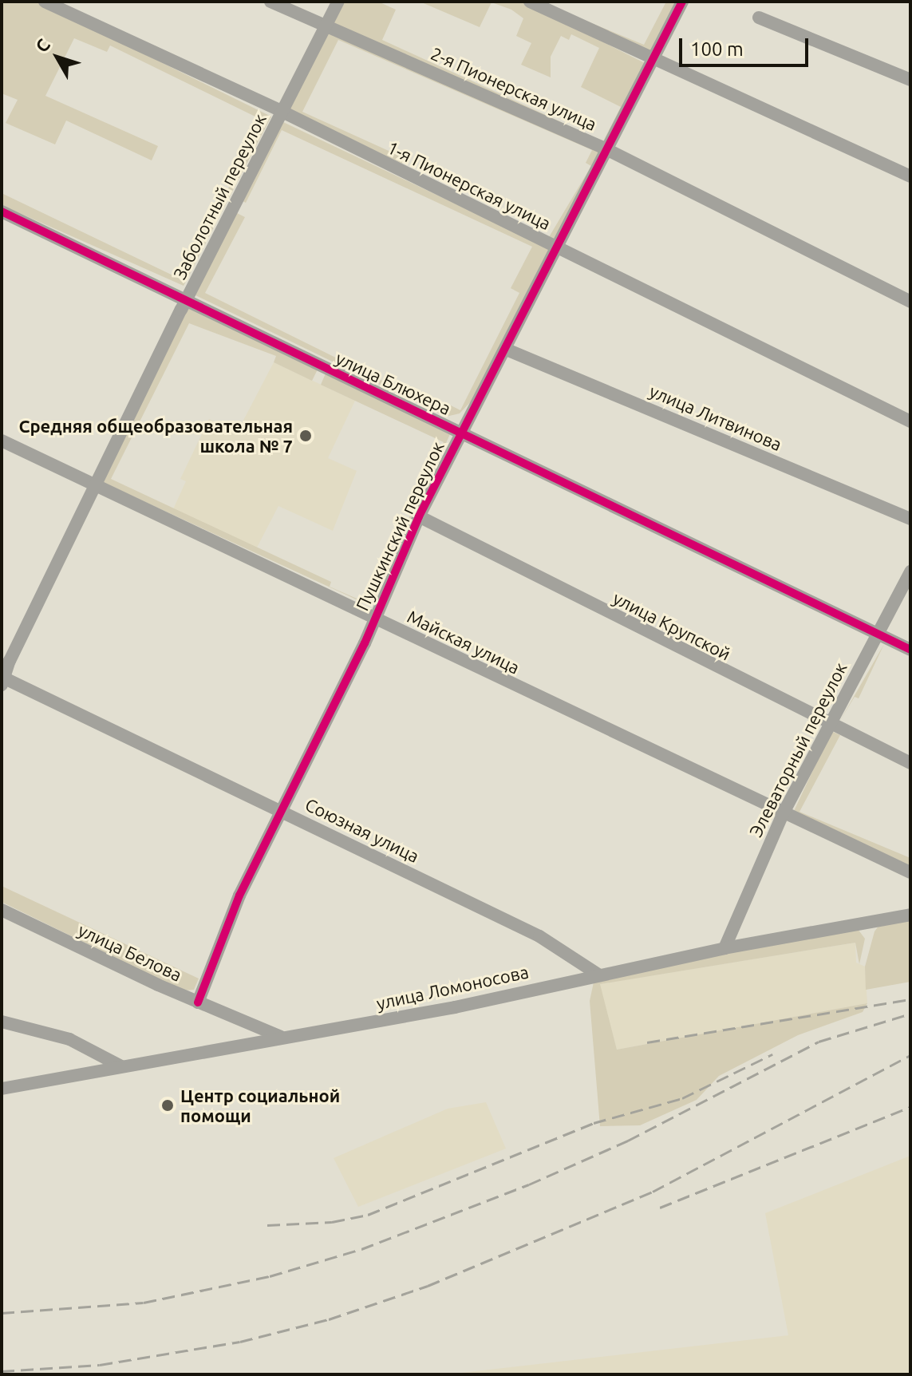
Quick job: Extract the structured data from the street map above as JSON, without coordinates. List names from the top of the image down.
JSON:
{
  "streets": {
    "street": [
      "2-я Пионерская улица",
      "1-я Пионерская улица",
      "Заболотный переулок",
      "улица Блюхера",
      "улица Литвинова",
      "Пушкинский переулок",
      "улица Крупской",
      "Майская улица",
      "Элеваторный переулок",
      "Союзная улица",
      "улица Белова",
      "улица Ломоносова"
    ]
  },
  "crossings": [
    ["2-я Пионерская улица", "Заболотный переулок"],
    ["2-я Пионерская улица", "Пушкинский переулок"],
    ["1-я Пионерская улица", "Заболотный переулок"],
    ["1-я Пионерская улица", "Пушкинский переулок"],
    ["Заболотный переулок", "улица Блюхера"],
    ["Заболотный переулок", "Майская улица"],
    ["Заболотный переулок", "Союзная улица"],
    ["улица Блюхера", "Пушкинский переулок"],
    ["улица Блюхера", "Элеваторный переулок"],
    ["улица Литвинова", "Пушкинский переулок"],
    ["Пушкинский переулок", "улица Крупской"],
    ["Пушкинский переулок", "Майская улица"],
    ["Пушкинский переулок", "Союзная улица"],
    ["Пушкинский переулок", "улица Белова"],
    ["улица Крупской", "Элеваторный переулок"],
    ["Майская улица", "Элеваторный переулок"],
    ["Элеваторный переулок", "улица Ломоносова"],
    ["Союзная улица", "улица Ломоносова"],
    ["улица Белова", "улица Ломоносова"]
  ],
  "places": ["Средняя общеобразовательная школа № 7", "Центр социальной помощи"],
  "scale_bar": "100 m",
  "north": "top left"
}
